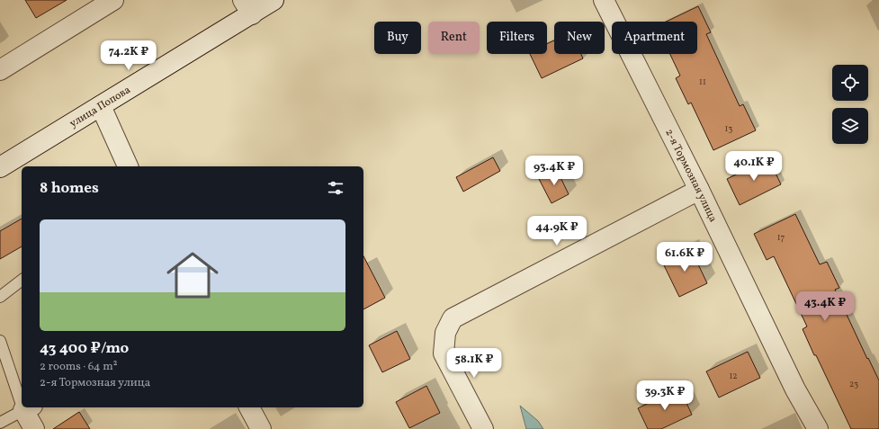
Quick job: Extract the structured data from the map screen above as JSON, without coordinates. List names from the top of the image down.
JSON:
{
  "streets": {
    "street": ["улица Попова", "2-я Тормозная улица"]
  },
  "house_numbers": [
    "11",
    "13",
    "17",
    "12",
    "23"
  ],
  "page": {
    "chip": [
      "Buy",
      "Rent",
      "Filters",
      "New",
      "Apartment"
    ],
    "price": [
      "74.2K ₽",
      "40.1K ₽",
      "93.4K ₽",
      "44.9K ₽",
      "61.6K ₽",
      "43.4K ₽",
      "58.1K ₽",
      "39.3K ₽"
    ],
    "heading": "8 homes",
    "list": [
      {
        "name": "43 400 ₽/mo",
        "note": "2 rooms · 64 m² · 2-я Тормозная улица"
      }
    ]
  }
}
